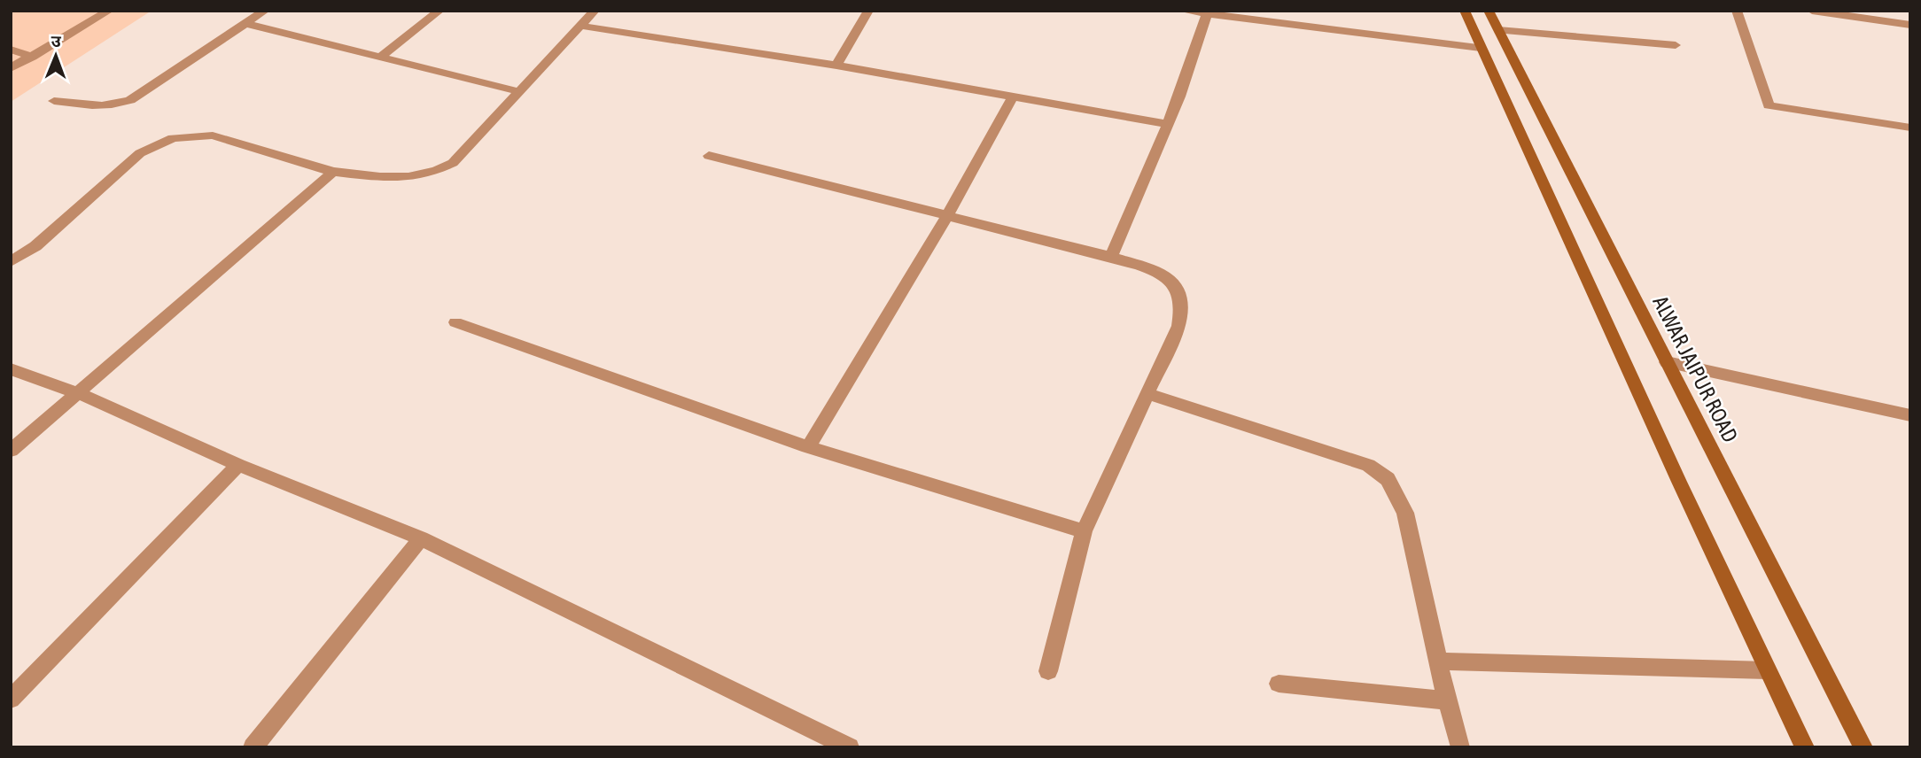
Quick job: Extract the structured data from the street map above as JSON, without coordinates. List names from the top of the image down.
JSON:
{
  "streets": {
    "main road": ["ALWAR JAIPUR ROAD"]
  },
  "north": "top"
}
